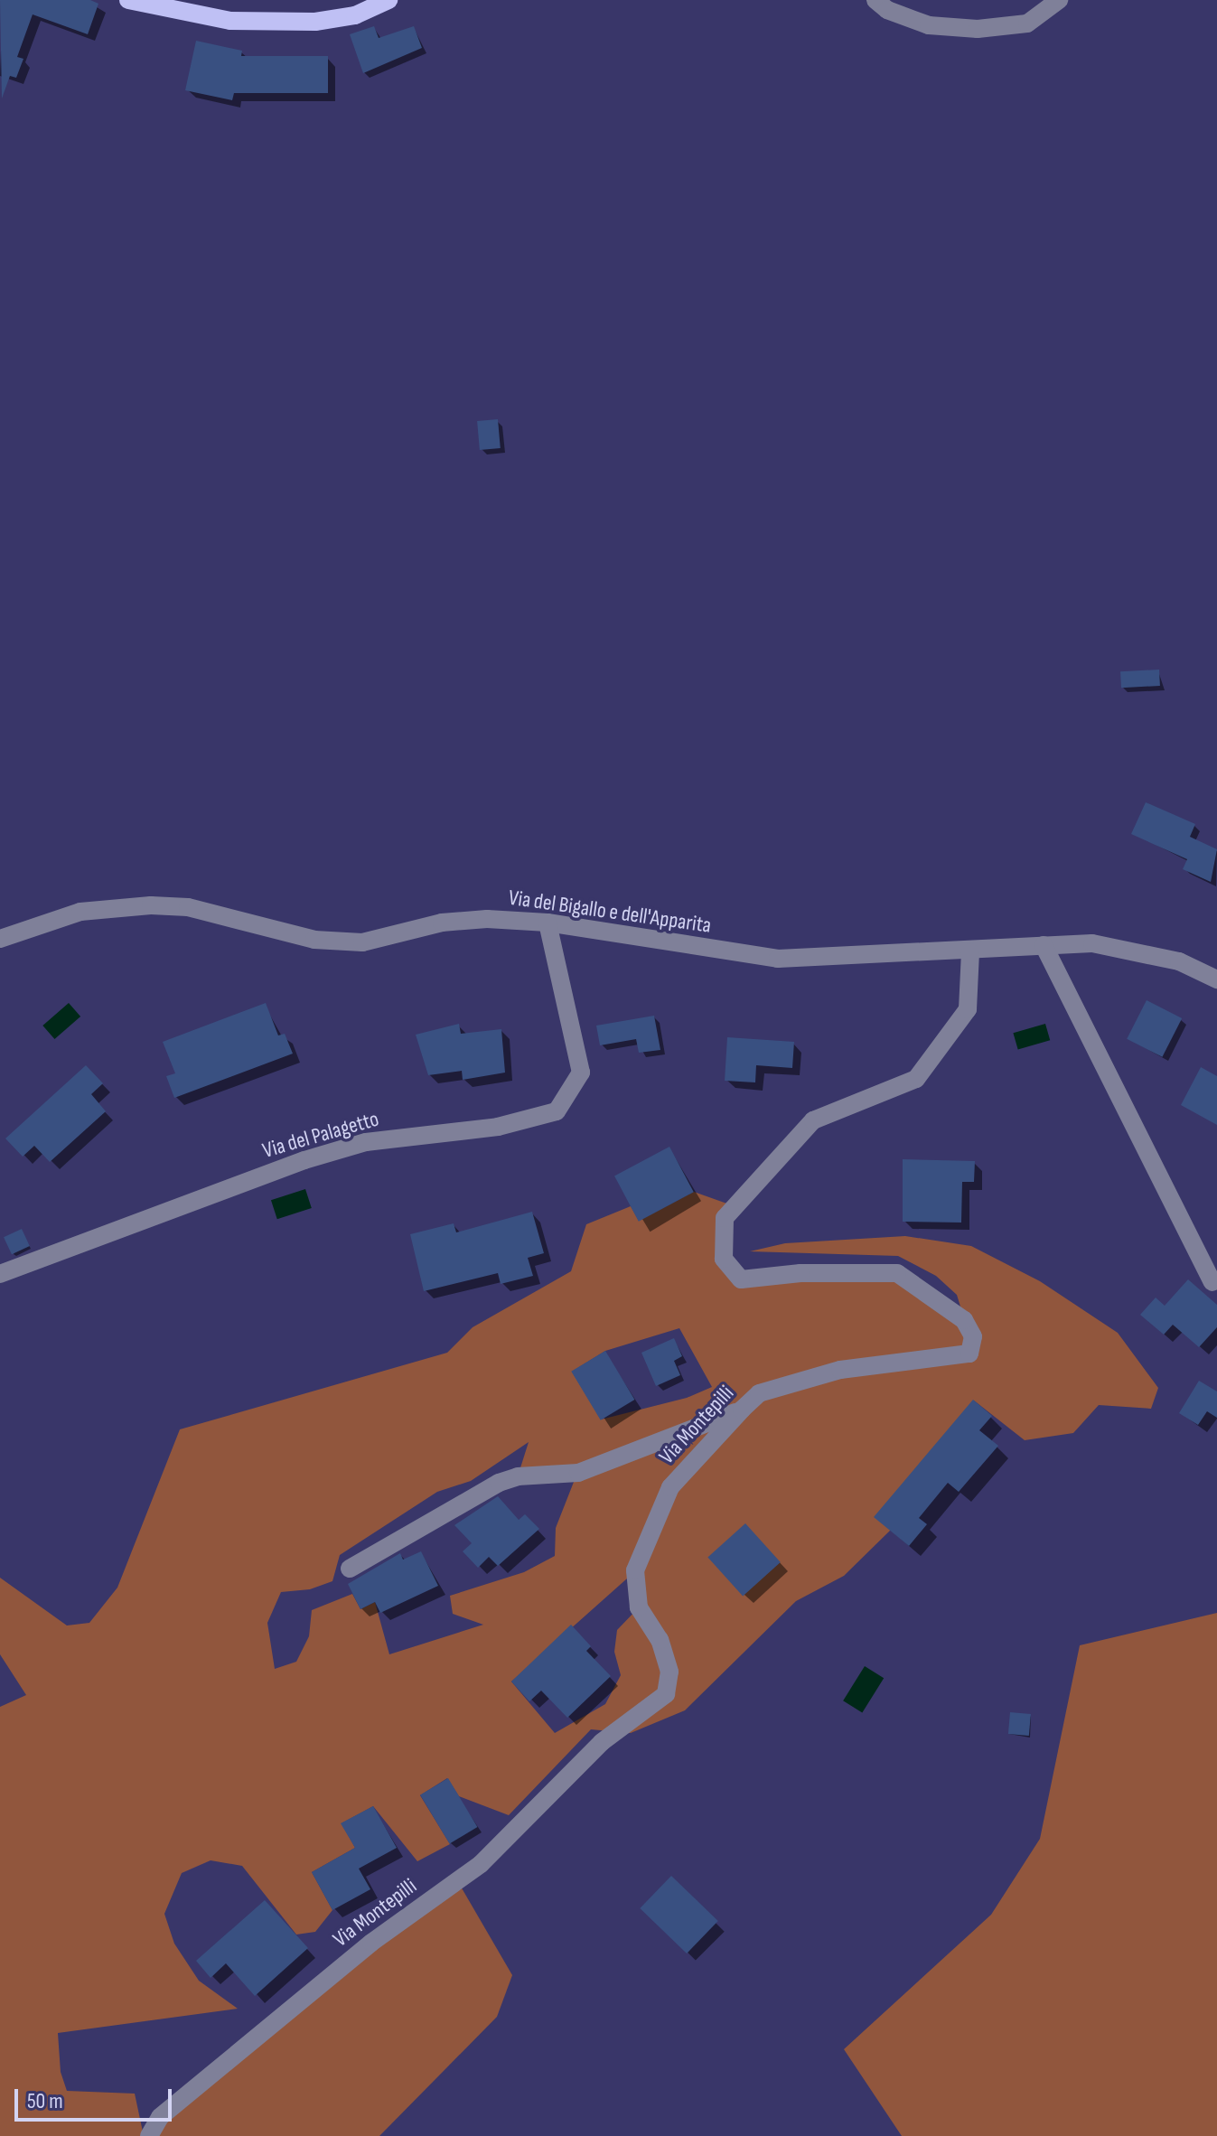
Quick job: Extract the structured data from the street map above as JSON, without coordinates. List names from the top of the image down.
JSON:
{
  "streets": {
    "street": ["Via del Bigallo e dell'Apparita", "Via del Palagetto", "Via Montepilli"]
  },
  "crossings": [
    ["Via del Bigallo e dell'Apparita", "Via del Palagetto"],
    ["Via del Bigallo e dell'Apparita", "Via Montepilli"]
  ],
  "scale_bar": "50 m"
}
